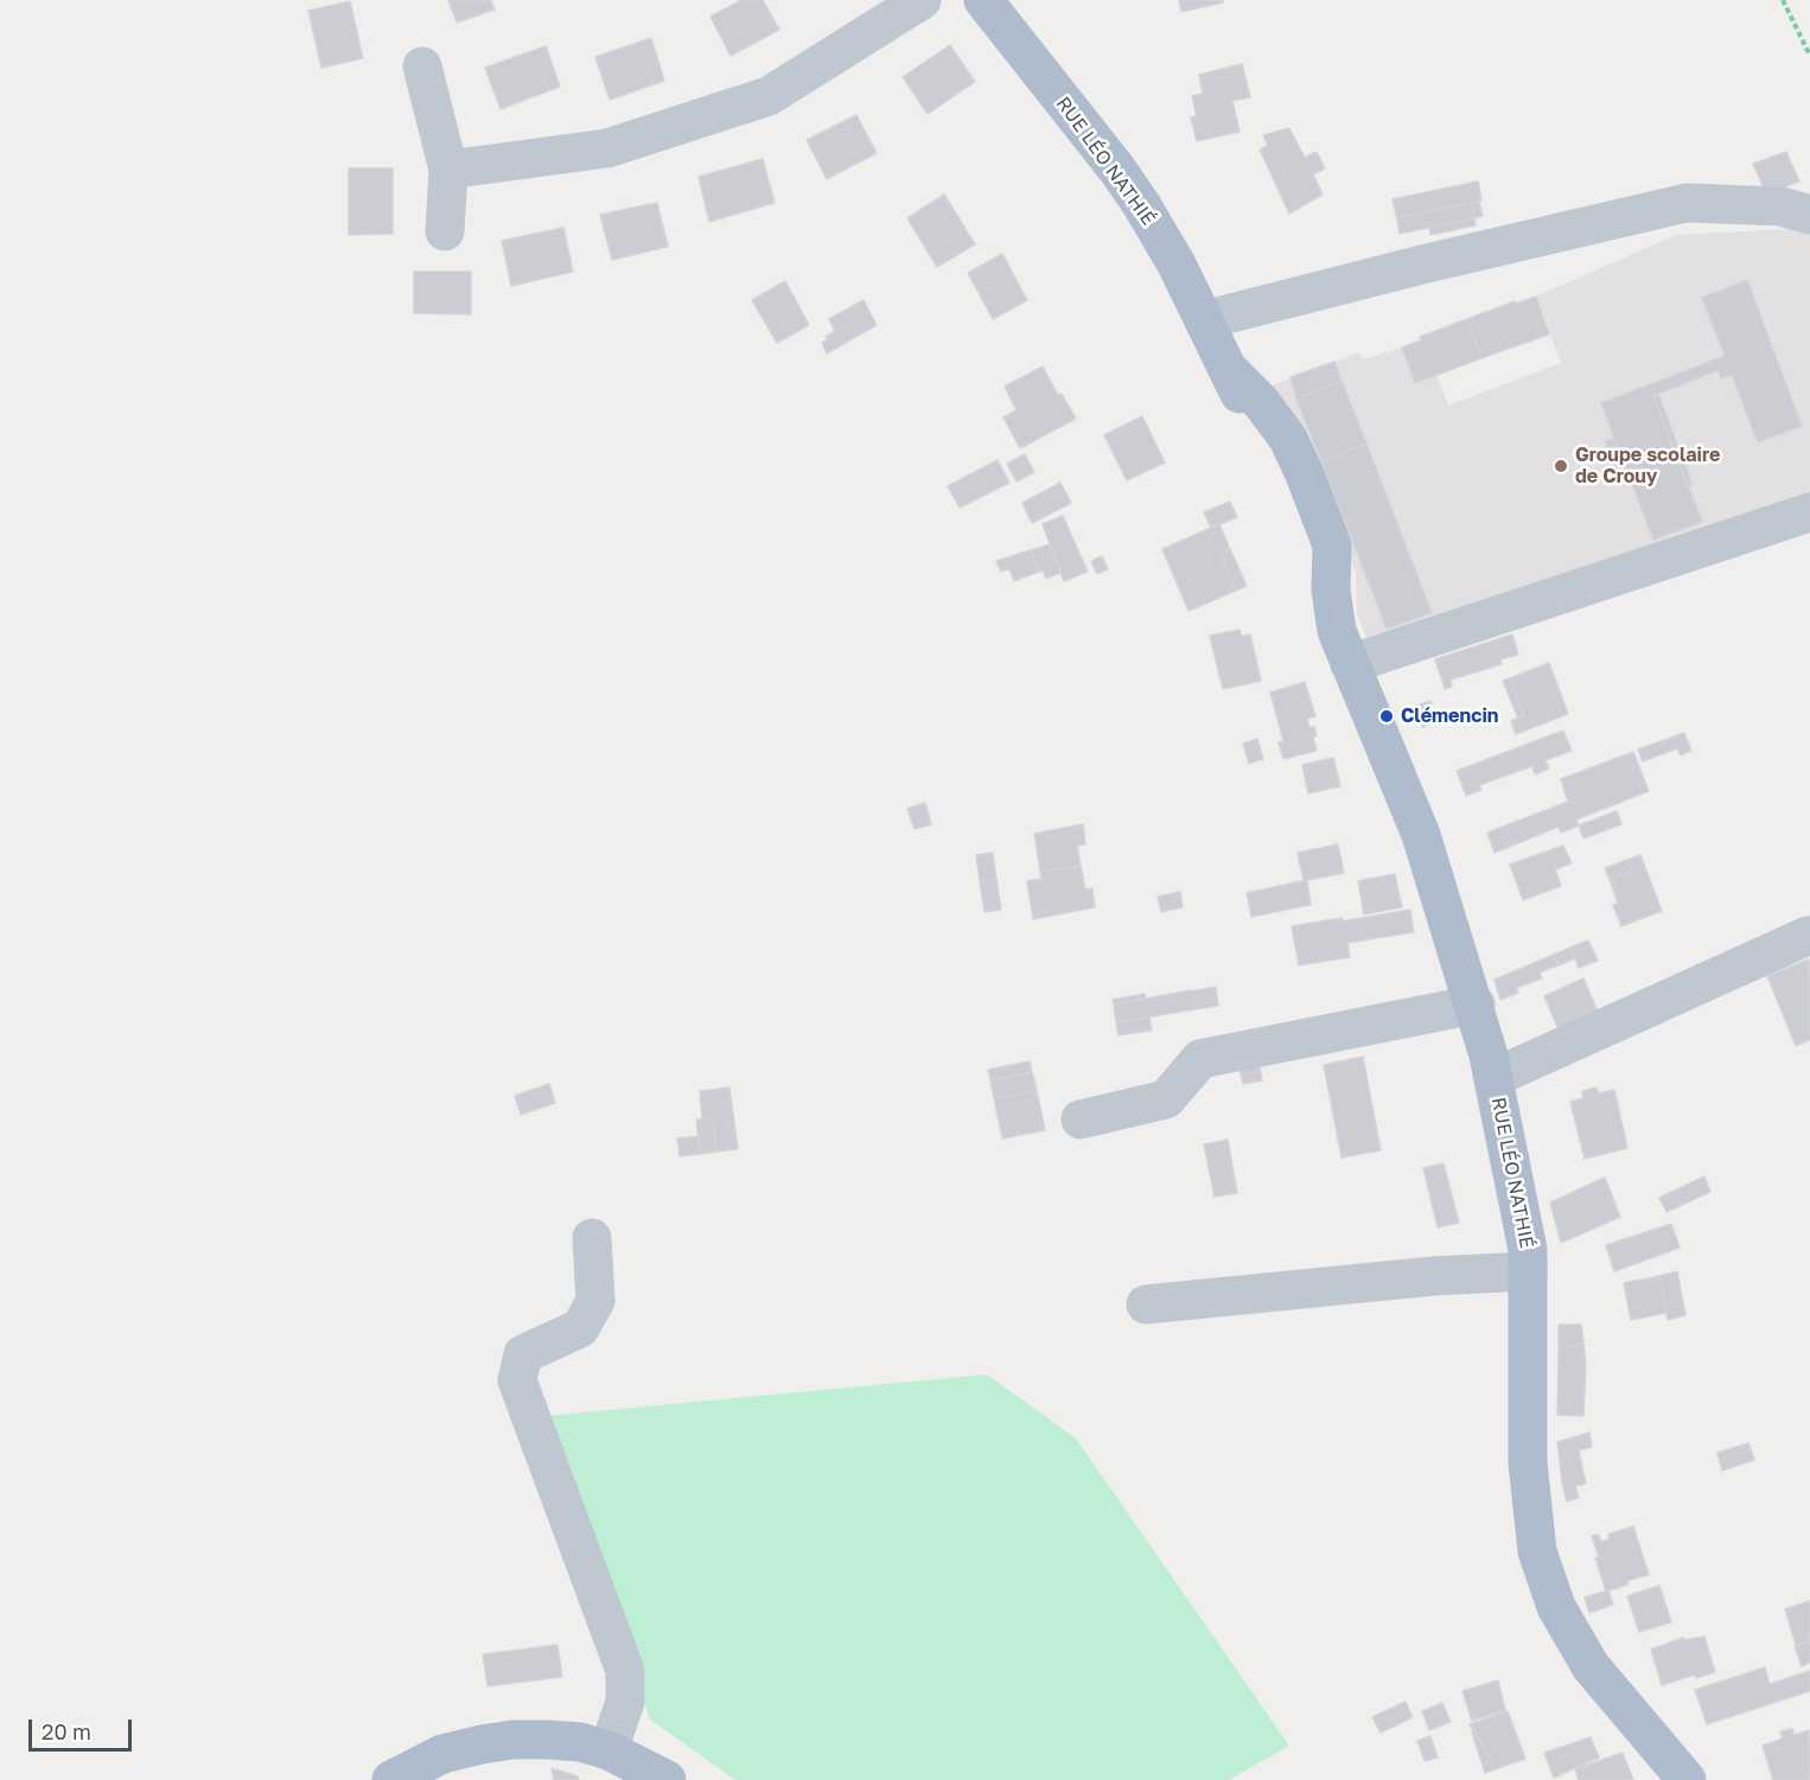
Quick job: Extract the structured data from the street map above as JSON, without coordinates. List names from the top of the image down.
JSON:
{
  "streets": {
    "main road": ["RUE LÉO NATHIÉ"]
  },
  "places": ["Groupe scolaire de Crouy", "Clémencin"],
  "scale_bar": "20 m"
}
